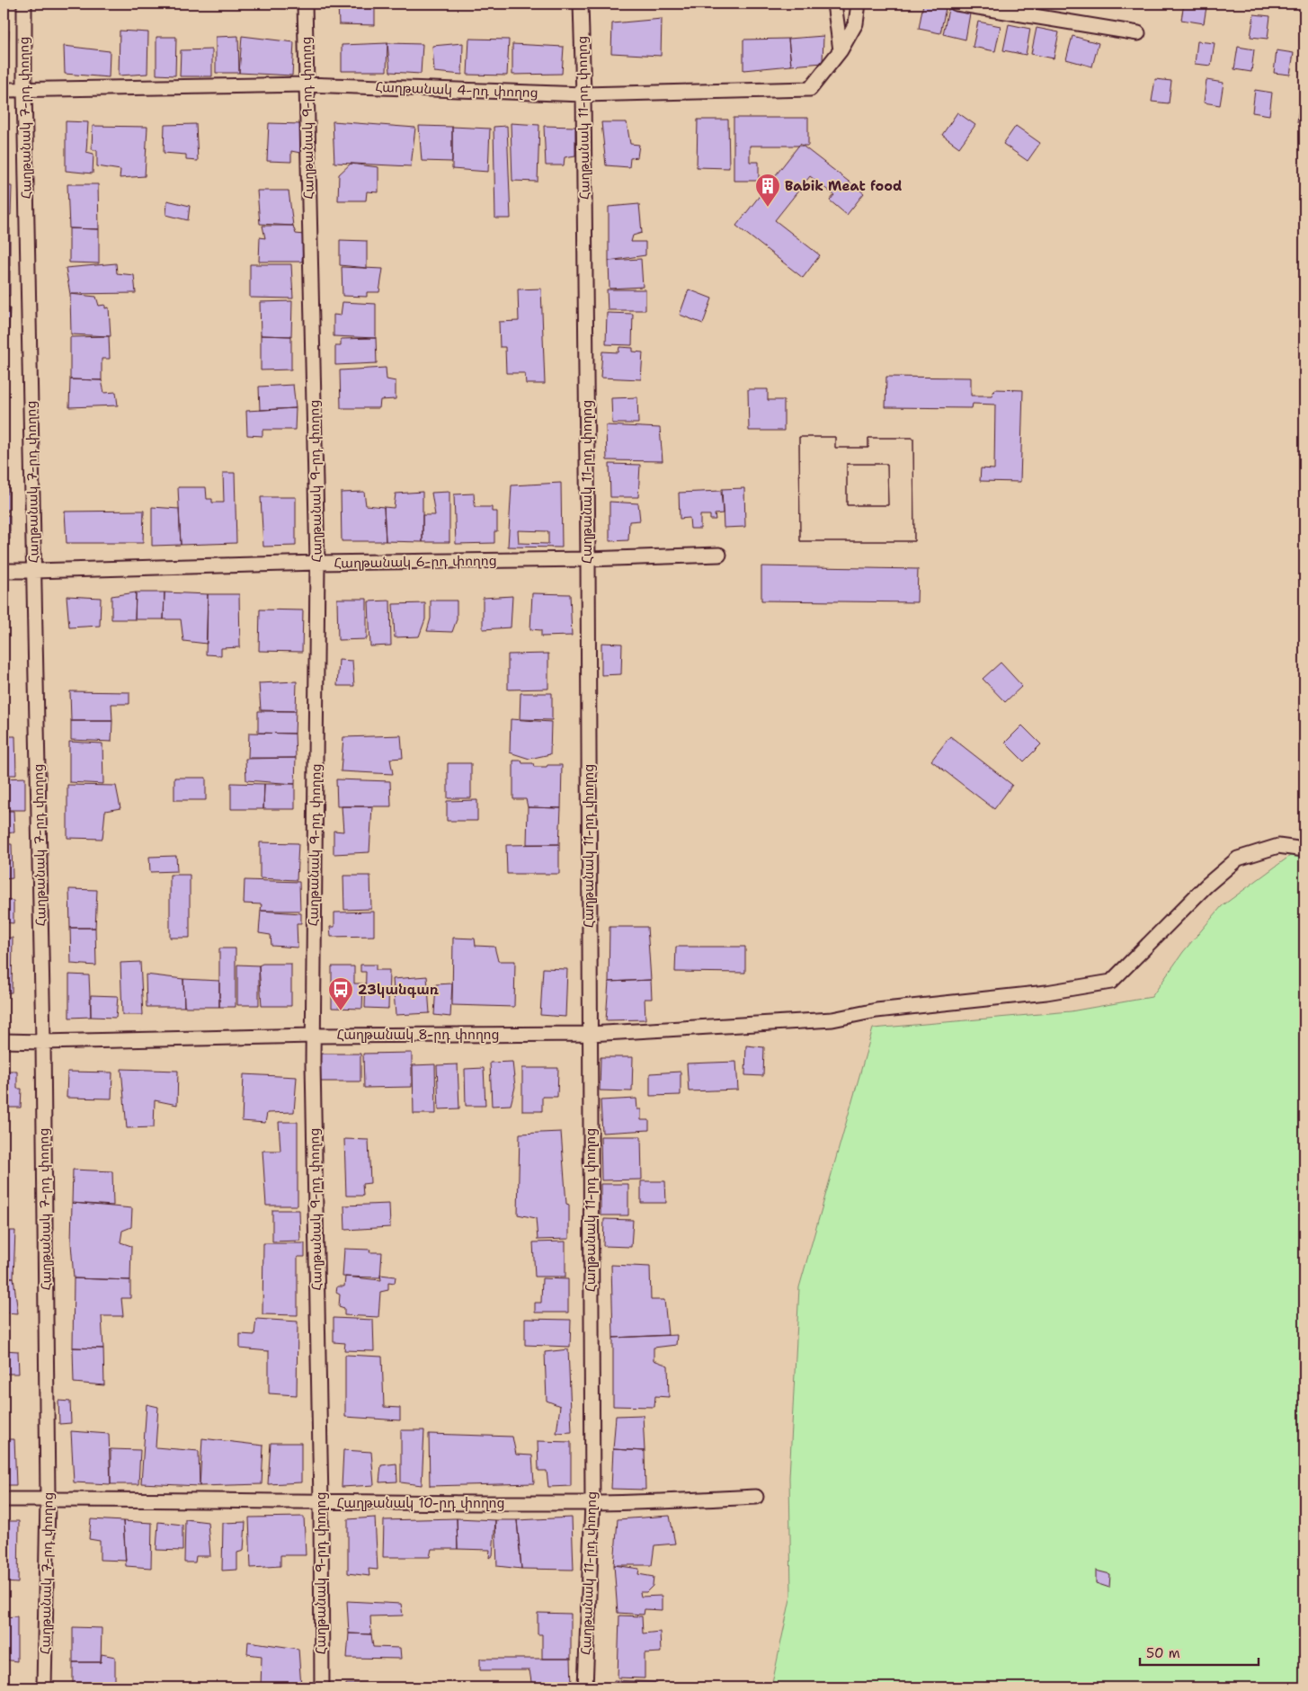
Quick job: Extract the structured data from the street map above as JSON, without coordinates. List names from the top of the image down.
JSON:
{
  "streets": {
    "street": [
      "Հաղթանակ 4-րդ փողոց",
      "Հաղթանակ 7-րդ փողոց",
      "Հաղթանակ 9-րդ փողոց",
      "Հաղթանակ 11-րդ փողոց",
      "Հաղթանակ 6-րդ փողոց",
      "Հաղթանակ 8-րդ փողոց",
      "Հաղթանակ 10-րդ փողոց"
    ]
  },
  "crossings": [
    ["Հաղթանակ 4-րդ փողոց", "Հաղթանակ 7-րդ փողոց"],
    ["Հաղթանակ 4-րդ փողոց", "Հաղթանակ 9-րդ փողոց"],
    ["Հաղթանակ 4-րդ փողոց", "Հաղթանակ 11-րդ փողոց"],
    ["Հաղթանակ 7-րդ փողոց", "Հաղթանակ 6-րդ փողոց"],
    ["Հաղթանակ 7-րդ փողոց", "Հաղթանակ 8-րդ փողոց"],
    ["Հաղթանակ 7-րդ փողոց", "Հաղթանակ 10-րդ փողոց"],
    ["Հաղթանակ 9-րդ փողոց", "Հաղթանակ 6-րդ փողոց"],
    ["Հաղթանակ 9-րդ փողոց", "Հաղթանակ 8-րդ փողոց"],
    ["Հաղթանակ 9-րդ փողոց", "Հաղթանակ 10-րդ փողոց"],
    ["Հաղթանակ 11-րդ փողոց", "Հաղթանակ 6-րդ փողոց"],
    ["Հաղթանակ 11-րդ փողոց", "Հաղթանակ 8-րդ փողոց"],
    ["Հաղթանակ 11-րդ փողոց", "Հաղթանակ 10-րդ փողոց"]
  ],
  "places": {
    "building": ["Babik Meat food"],
    "bus stop": ["23կանգառ"]
  },
  "scale_bar": "50 m"
}
